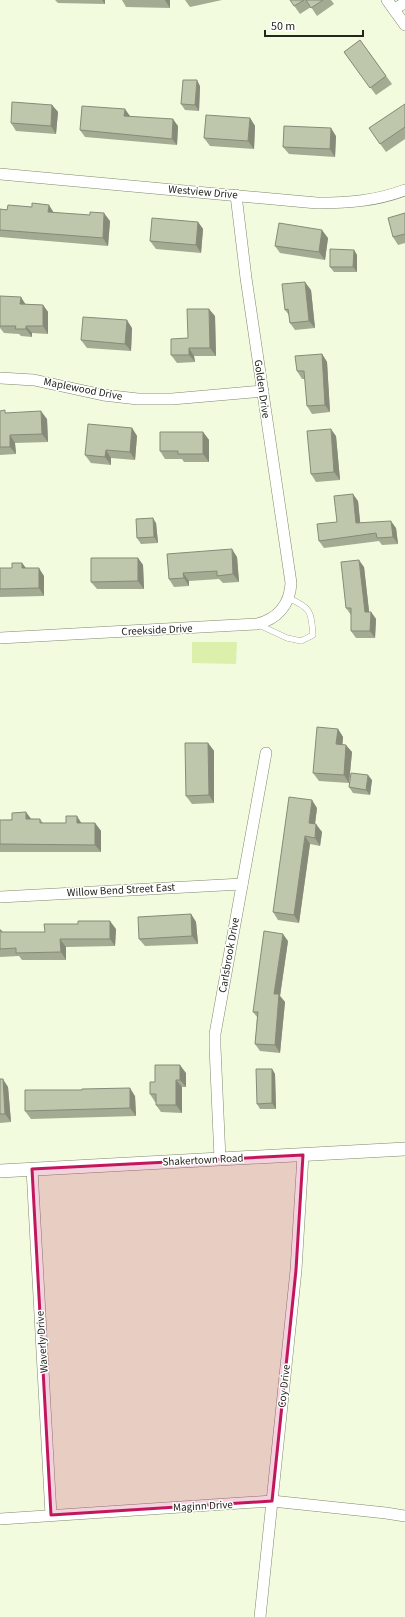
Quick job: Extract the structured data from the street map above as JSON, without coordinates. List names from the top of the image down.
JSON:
{
  "streets": {
    "street": [
      "Westview Drive",
      "Maplewood Drive",
      "Golden Drive",
      "Creekside Drive",
      "Willow Bend Street East",
      "Carlsbrook Drive",
      "Shakertown Road",
      "Waverly Drive",
      "Coy Drive",
      "Maginn Drive"
    ]
  },
  "crossings": [
    ["Westview Drive", "Golden Drive"],
    ["Maplewood Drive", "Golden Drive"],
    ["Golden Drive", "Creekside Drive"],
    ["Willow Bend Street East", "Carlsbrook Drive"],
    ["Carlsbrook Drive", "Shakertown Road"],
    ["Shakertown Road", "Waverly Drive"],
    ["Shakertown Road", "Coy Drive"],
    ["Waverly Drive", "Maginn Drive"],
    ["Coy Drive", "Maginn Drive"]
  ],
  "scale_bar": "50 m"
}
